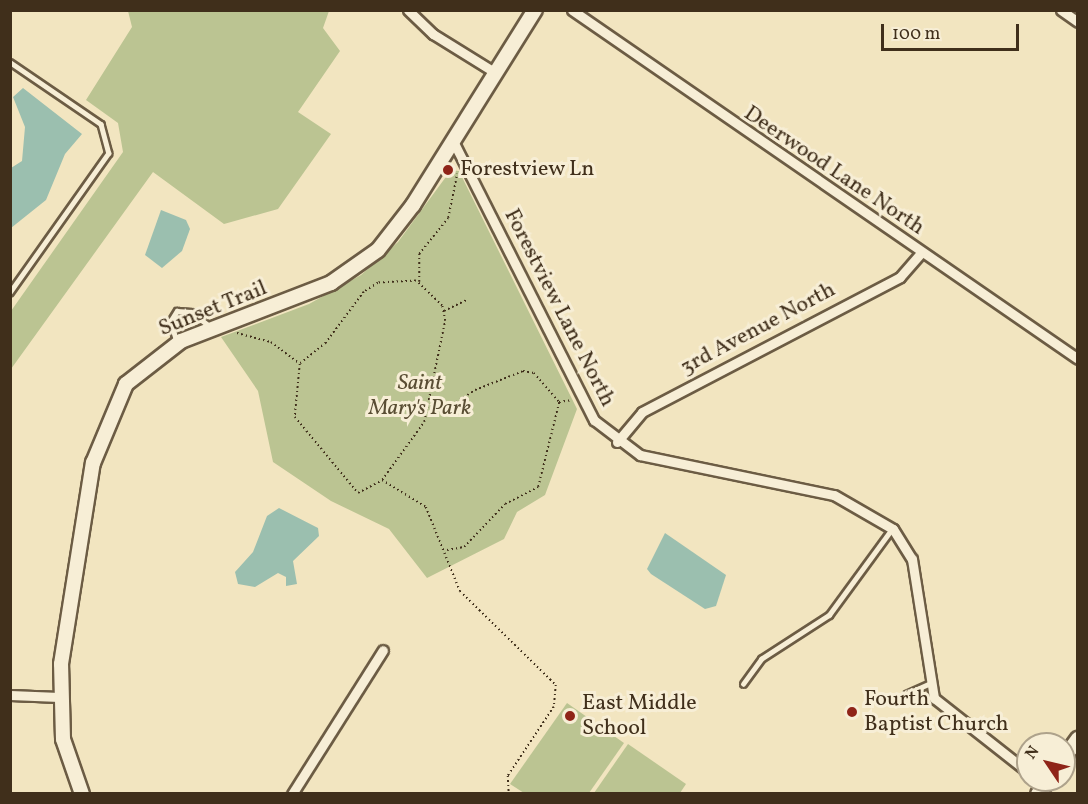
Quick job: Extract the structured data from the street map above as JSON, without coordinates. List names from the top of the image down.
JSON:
{
  "streets": {
    "street": [
      "Deerwood Lane North",
      "Forestview Lane North",
      "Sunset Trail",
      "3rd Avenue North"
    ]
  },
  "crossings": [
    ["Deerwood Lane North", "3rd Avenue North"],
    ["Forestview Lane North", "Sunset Trail"],
    ["Forestview Lane North", "3rd Avenue North"]
  ],
  "parks": ["Saint Mary's Park"],
  "places": ["Forestview Ln", "Fourth Baptist Church", "East Middle School"],
  "scale_bar": "100 m",
  "north": "top left"
}
